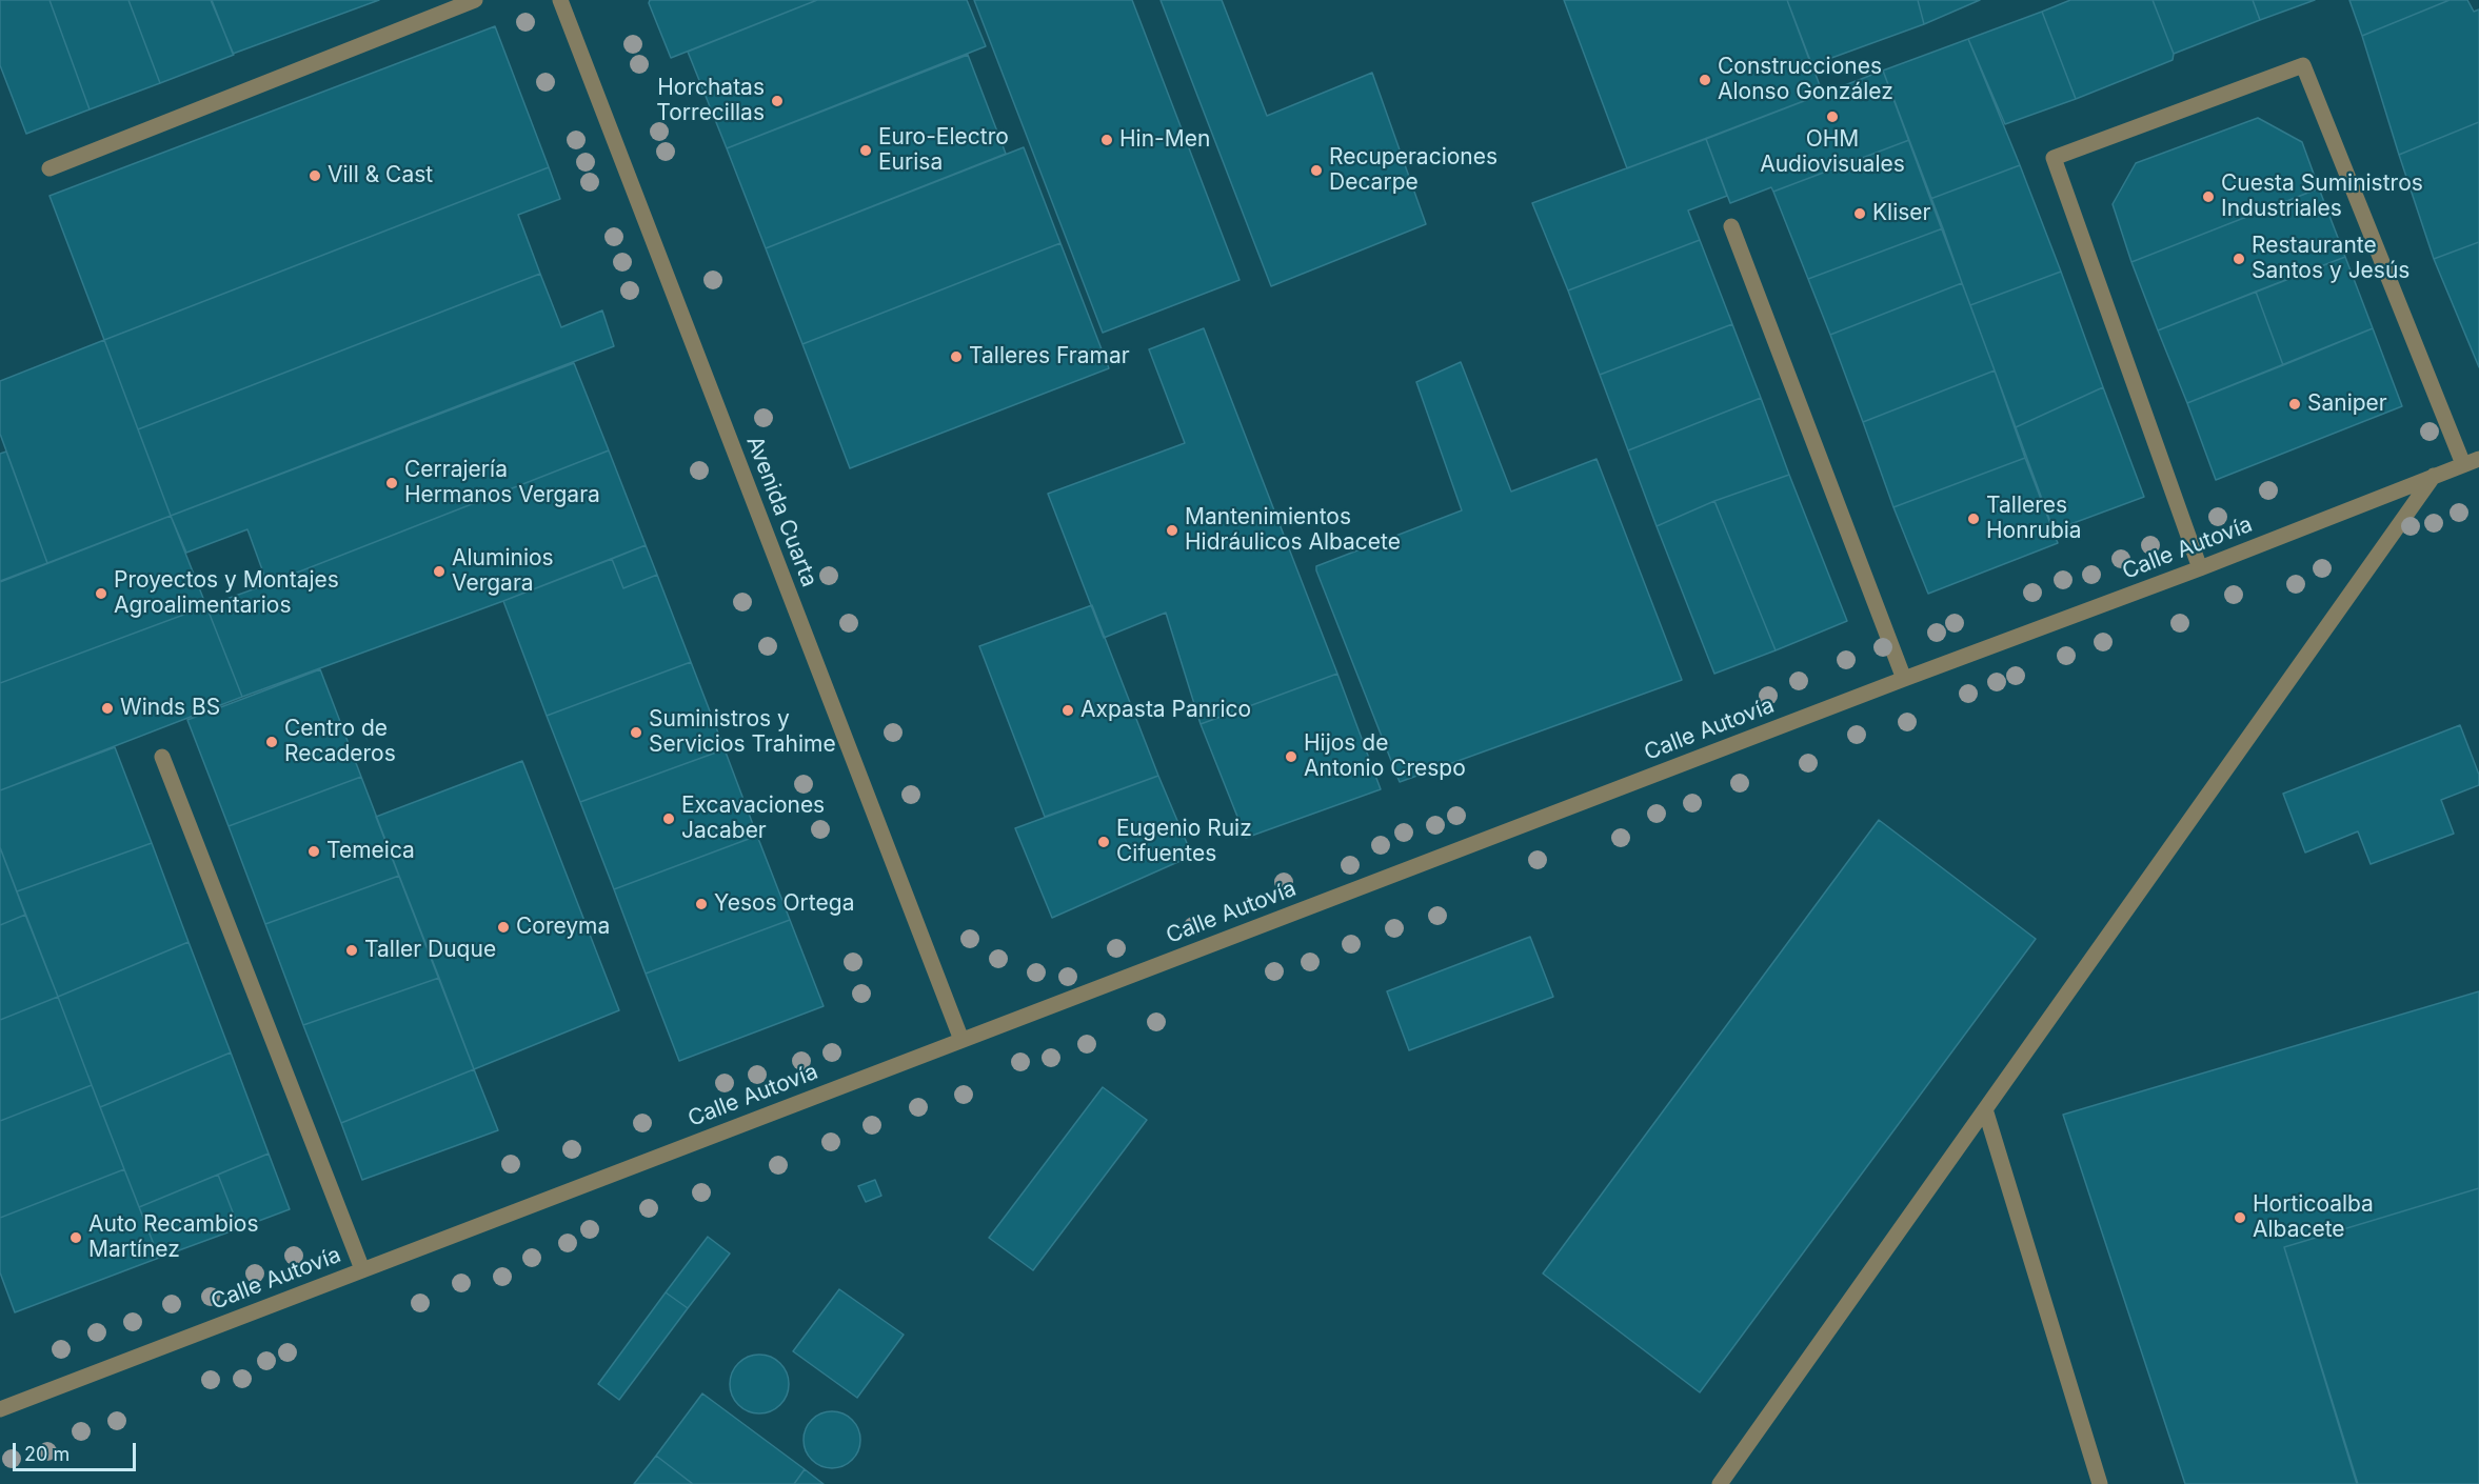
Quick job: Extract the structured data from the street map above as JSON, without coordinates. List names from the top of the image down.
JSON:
{
  "streets": {
    "street": ["Avenida Cuarta", "Calle Autovía"]
  },
  "crossings": [
    ["Avenida Cuarta", "Calle Autovía"]
  ],
  "places": [
    "Construcciones Alonso González",
    "Horchatas Torrecillas",
    "OHM Audiovisuales",
    "Hin-Men",
    "Euro-Electro Eurisa",
    "Recuperaciones Decarpe",
    "Vill & Cast",
    "Cuesta Suministros Industriales",
    "Kliser",
    "Restaurante Santos y Jesús",
    "Talleres Framar",
    "Saniper",
    "Cerrajería Hermanos Vergara",
    "Talleres Honrubia",
    "Mantenimientos Hidráulicos Albacete",
    "Aluminios Vergara",
    "Proyectos y Montajes Agroalimentarios",
    "Winds BS",
    "Axpasta Panrico",
    "Suministros y Servicios Trahime",
    "Centro de Recaderos",
    "Hijos de Antonio Crespo",
    "Excavaciones Jacaber",
    "Eugenio Ruiz Cifuentes",
    "Temeica",
    "Yesos Ortega",
    "Coreyma",
    "Taller Duque",
    "Horticoalba Albacete",
    "Auto Recambios Martínez"
  ],
  "scale_bar": "20 m"
}
